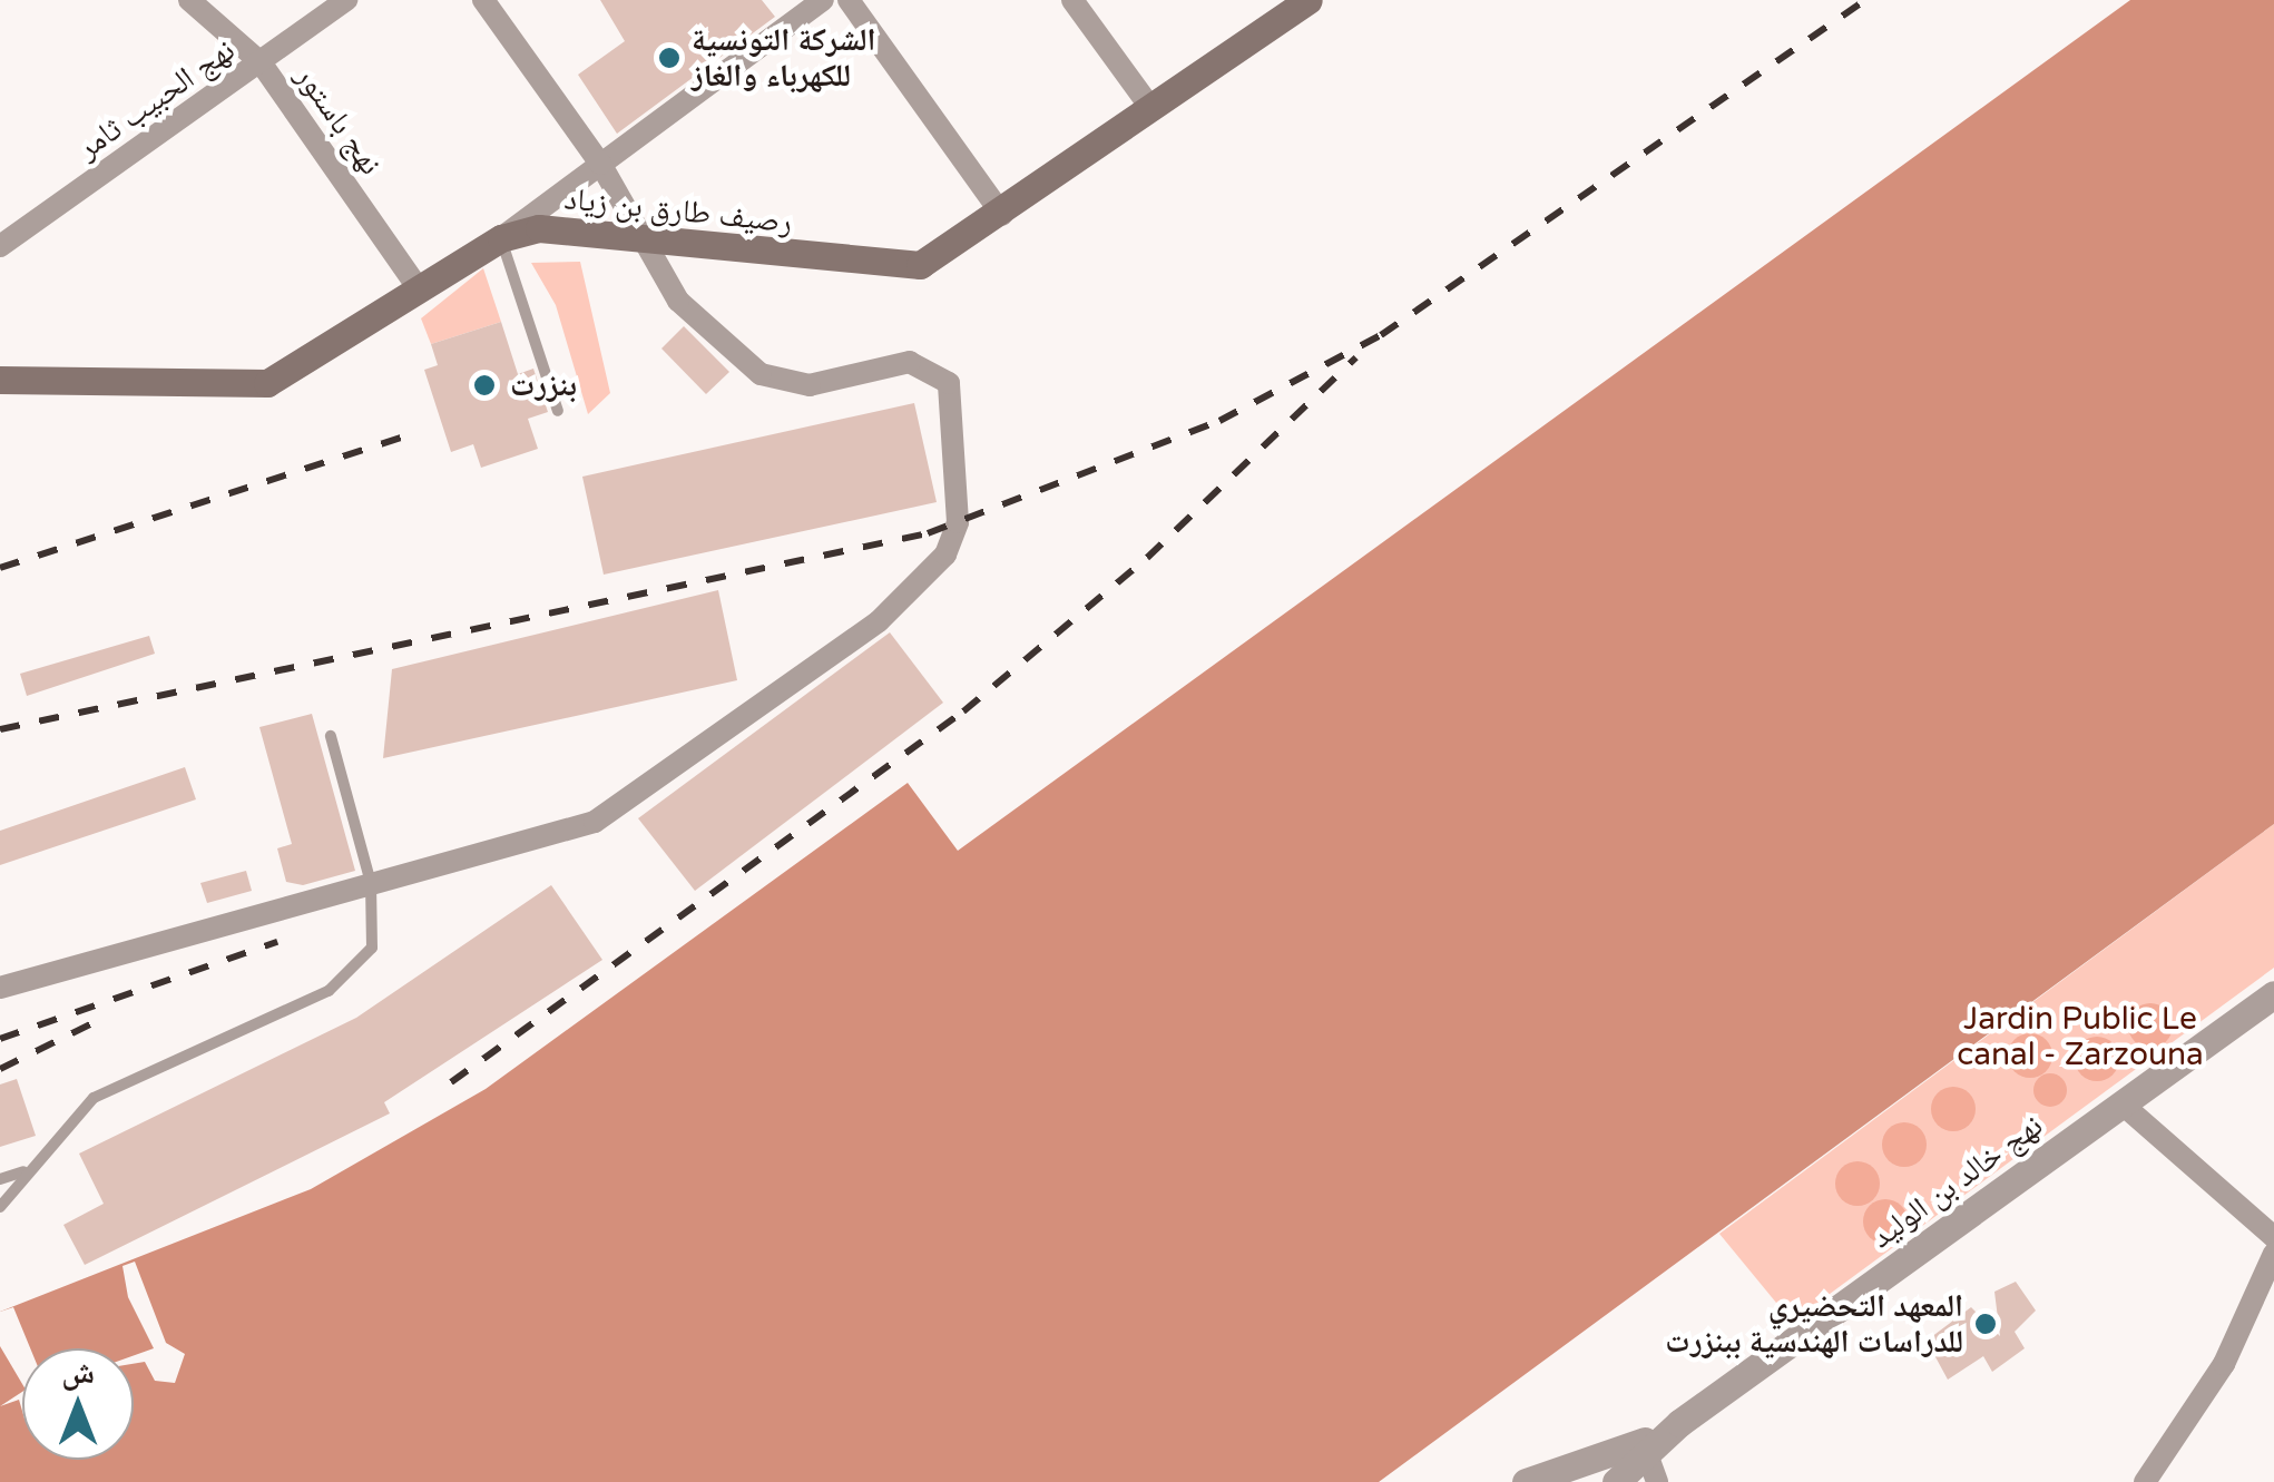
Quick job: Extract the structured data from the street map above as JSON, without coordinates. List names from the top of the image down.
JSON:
{
  "streets": {
    "main road": ["رصيف طارق بن زياد"],
    "street": ["نهج الحبيب ثامر", "نهج باستور", "نهج خالد بن الوليد"]
  },
  "crossings": [
    ["نهج الحبيب ثامر", "نهج باستور"],
    ["نهج باستور", "رصيف طارق بن زياد"]
  ],
  "parks": ["Jardin Public Le canal - Zarzouna"],
  "places": ["الشركة التونسية للكهرباء والغاز", "بنزرت", "المعهد التحضيري للدراسات الهندسية ببنزرت"],
  "north": "top"
}
